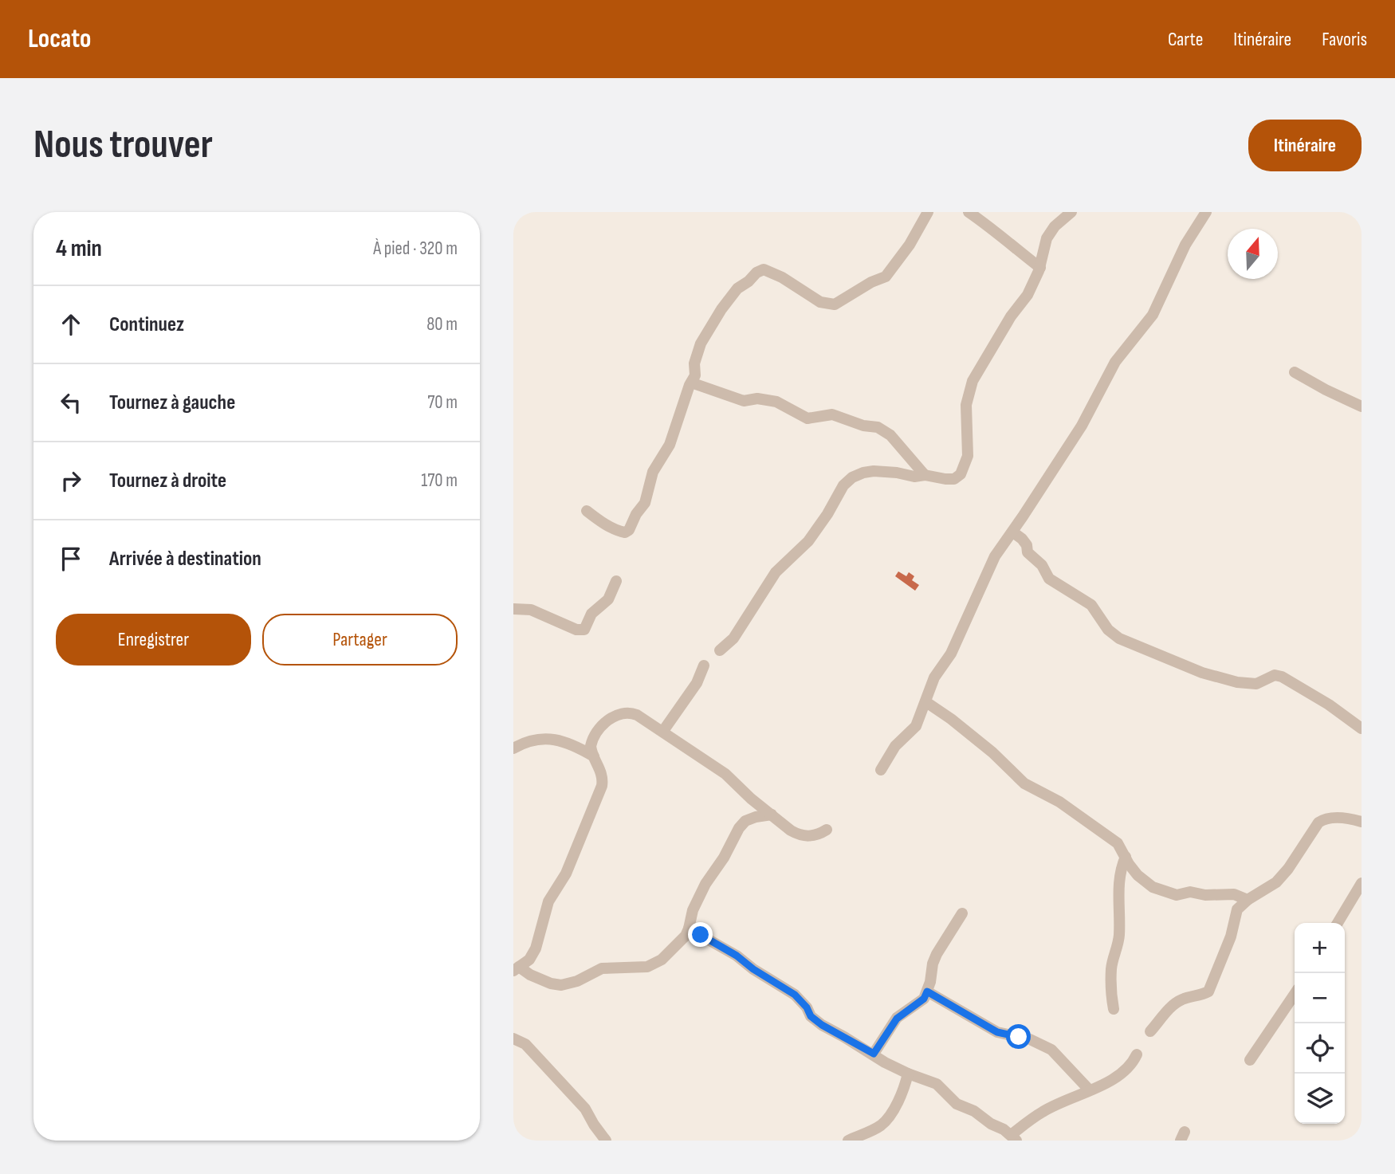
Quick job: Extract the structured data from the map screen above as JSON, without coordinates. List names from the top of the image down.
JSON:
{
  "north": "top",
  "page": {
    "header": "Locato",
    "nav": ["Carte", "Itinéraire", "Favoris"],
    "buttons": [
      "Itinéraire",
      ["Enregistrer", "Partager"]
    ],
    "title": "Nous trouver",
    "heading": ["4 min", "À pied · 320 m"],
    "list": [
      ["Continuez", "80 m"],
      ["Tournez à gauche", "70 m"],
      ["Tournez à droite", "170 m"],
      "Arrivée à destination"
    ],
    "map_buttons": ["+", "−"]
  }
}
